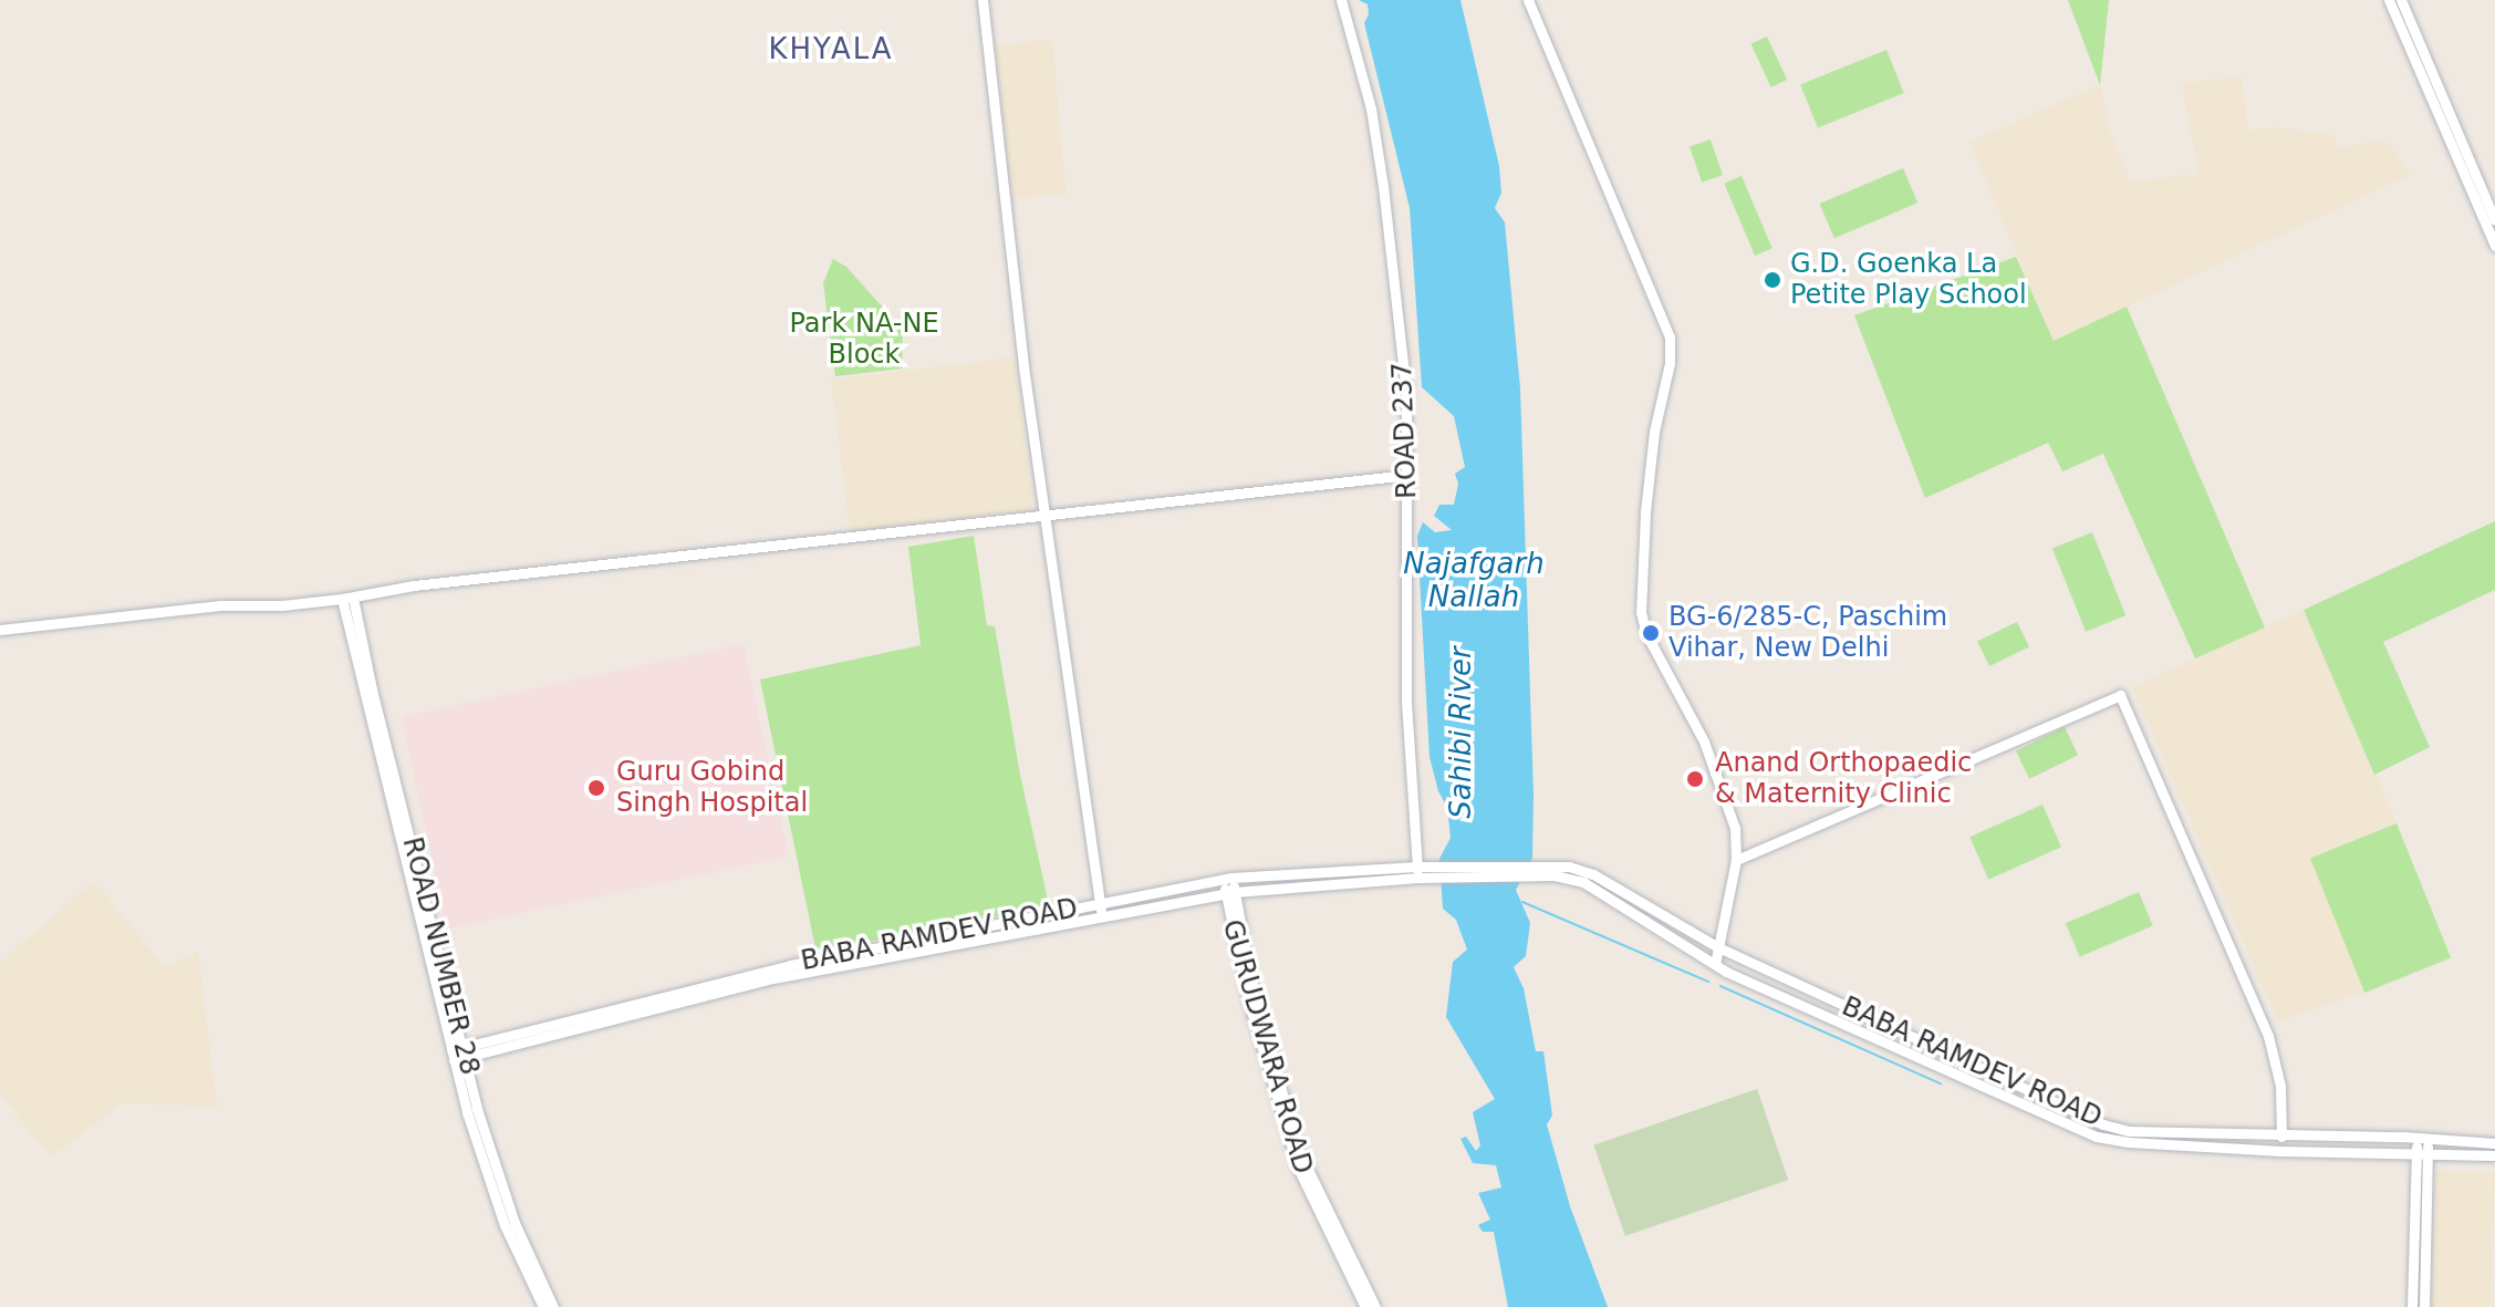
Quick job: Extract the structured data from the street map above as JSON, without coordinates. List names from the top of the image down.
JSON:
{
  "streets": {
    "street": [
      "ROAD 237",
      "BABA RAMDEV ROAD",
      "ROAD NUMBER 28",
      "GURUDWARA ROAD"
    ]
  },
  "crossings": [
    ["ROAD 237", "BABA RAMDEV ROAD"],
    ["BABA RAMDEV ROAD", "ROAD NUMBER 28"],
    ["BABA RAMDEV ROAD", "GURUDWARA ROAD"]
  ],
  "districts": ["KHYALA"],
  "water": ["Najafgarh Nallah", "Sahibi River"],
  "parks": ["Park NA-NE Block"],
  "places": [
    "G.D. Goenka La Petite Play School",
    "BG-6/285-C, Paschim Vihar, New Delhi",
    "Anand Orthopaedic & Maternity Clinic",
    "Guru Gobind Singh Hospital"
  ]
}
